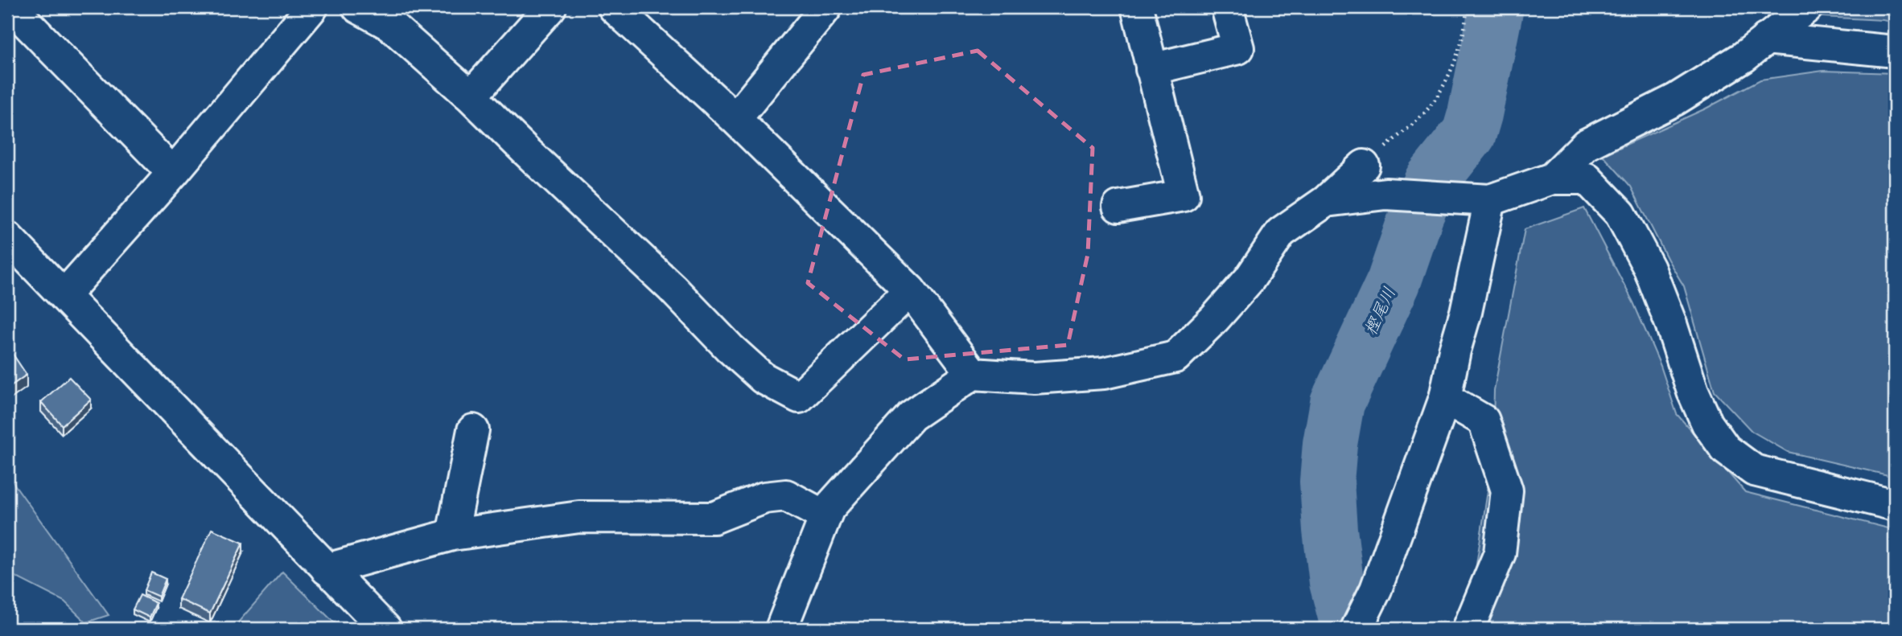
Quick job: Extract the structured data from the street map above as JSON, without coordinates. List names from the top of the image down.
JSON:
{
  "water": ["樫尾川"]
}
